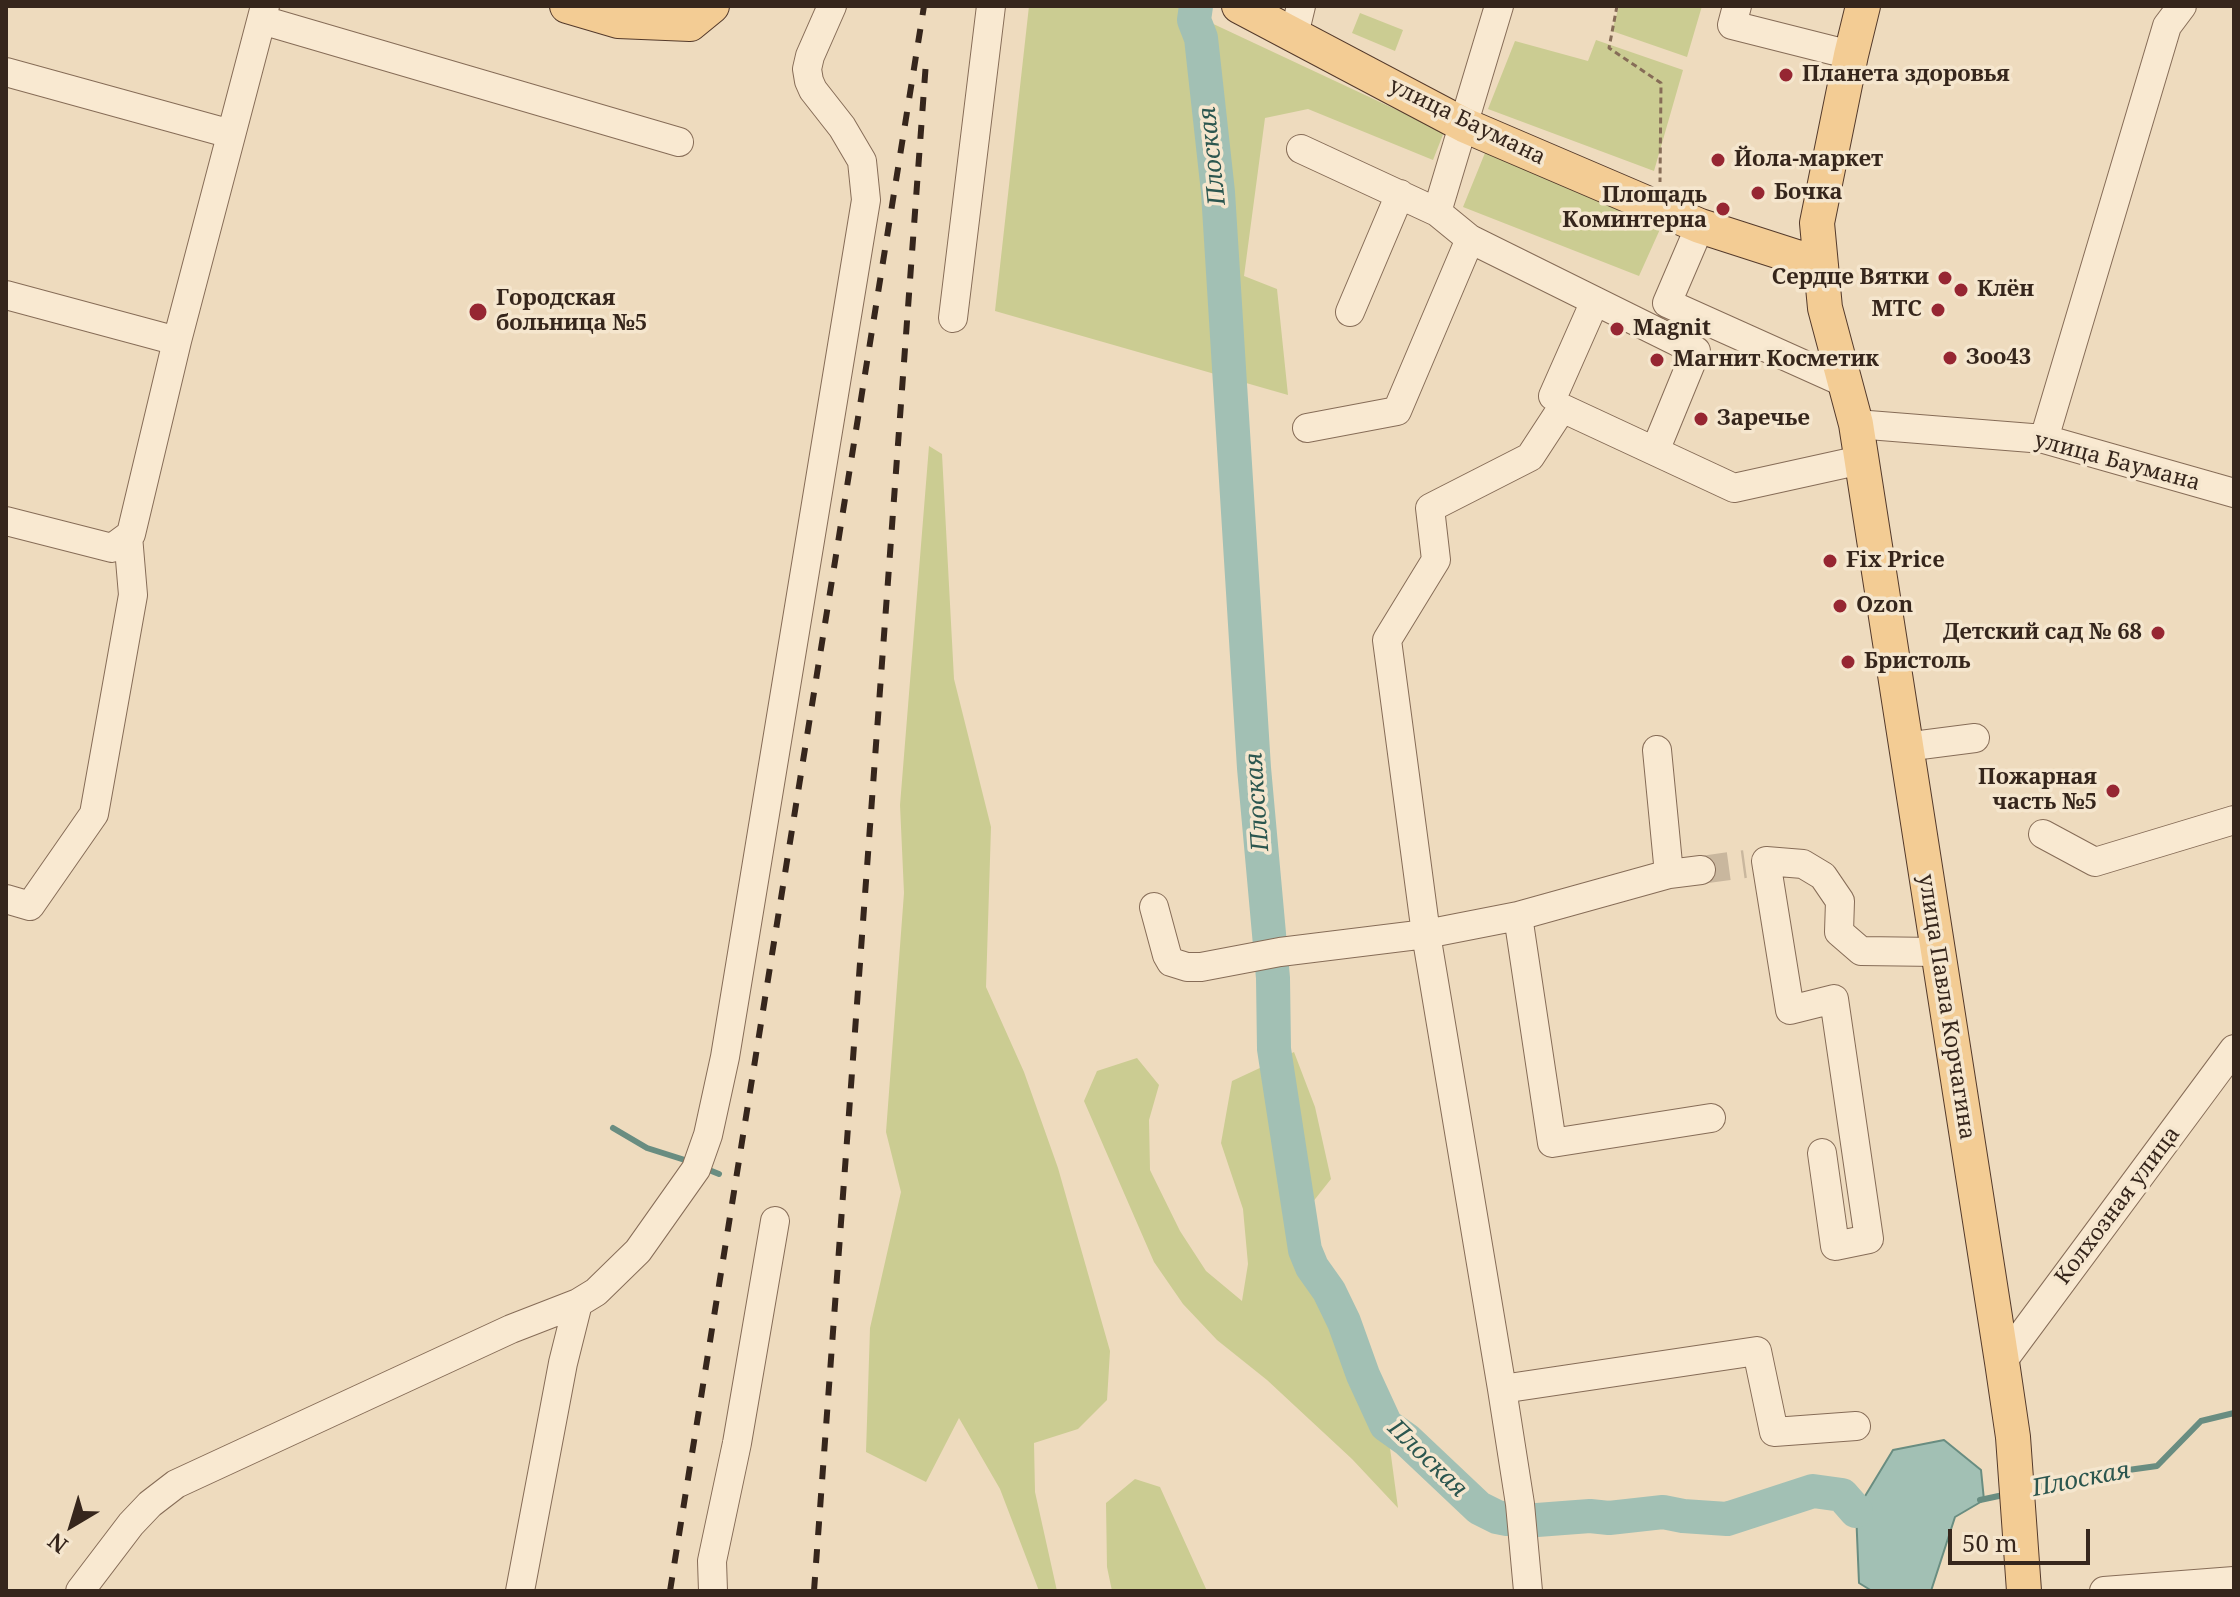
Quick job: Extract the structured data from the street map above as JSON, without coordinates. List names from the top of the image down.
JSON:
{
  "streets": {
    "main road": ["улица Баумана", "улица Павла Корчагина"],
    "street": ["Колхозная улица"]
  },
  "crossings": [
    ["улица Баумана", "улица Павла Корчагина"],
    ["улица Павла Корчагина", "Колхозная улица"]
  ],
  "water": ["Плоская"],
  "places": [
    "Планета здоровья",
    "Йола-маркет",
    "Бочка",
    "Площадь Коминтерна",
    "Сердце Вятки",
    "Клён",
    "МТС",
    "Городская больница №5",
    "Magnit",
    "Зоо43",
    "Магнит Косметик",
    "Заречье",
    "Fix Price",
    "Ozon",
    "Детский сад № 68",
    "Бристоль",
    "Пожарная часть №5"
  ],
  "scale_bar": "50 m",
  "north": "bottom left"
}
